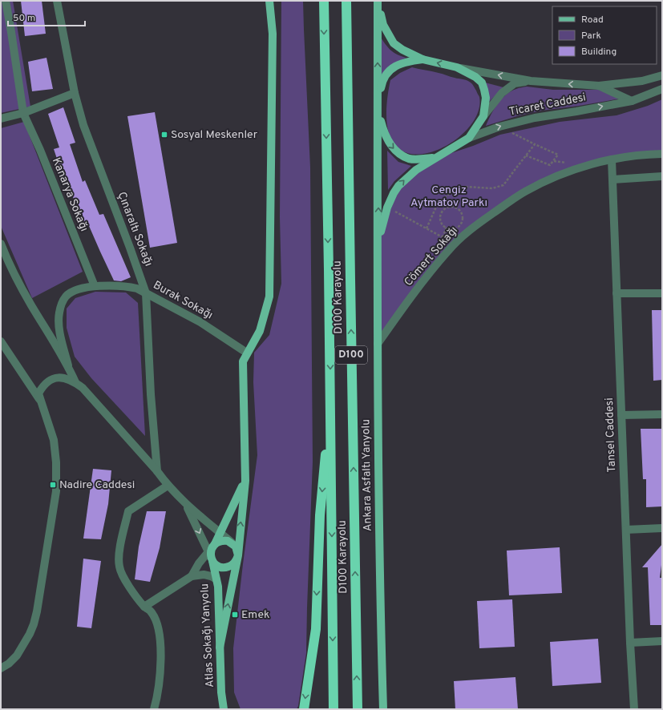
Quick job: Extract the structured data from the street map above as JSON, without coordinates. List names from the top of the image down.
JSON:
{
  "streets": {
    "highway": ["D100 Karayolu", "D100"],
    "main road": ["Ticaret Caddesi", "Ankara Asfaltı Yanyolu", "Atlas Sokağı Yanyolu"],
    "street": [
      "Kanarya Sokağı",
      "Çınaraltı Sokağı",
      "Cömert Sokağı",
      "Burak Sokağı",
      "Tansel Caddesi"
    ]
  },
  "crossings": [
    ["Ticaret Caddesi", "Ankara Asfaltı Yanyolu"],
    ["Kanarya Sokağı", "Burak Sokağı"],
    ["Çınaraltı Sokağı", "Burak Sokağı"],
    ["Cömert Sokağı", "Tansel Caddesi"],
    ["Cömert Sokağı", "Ankara Asfaltı Yanyolu"]
  ],
  "parks": ["Cengiz Aytmatov Parkı"],
  "places": {
    "transit": ["Sosyal Meskenler", "Nadire Caddesi", "Emek"]
  },
  "legend": ["Road", "Park", "Building"],
  "scale_bar": "50 m"
}
